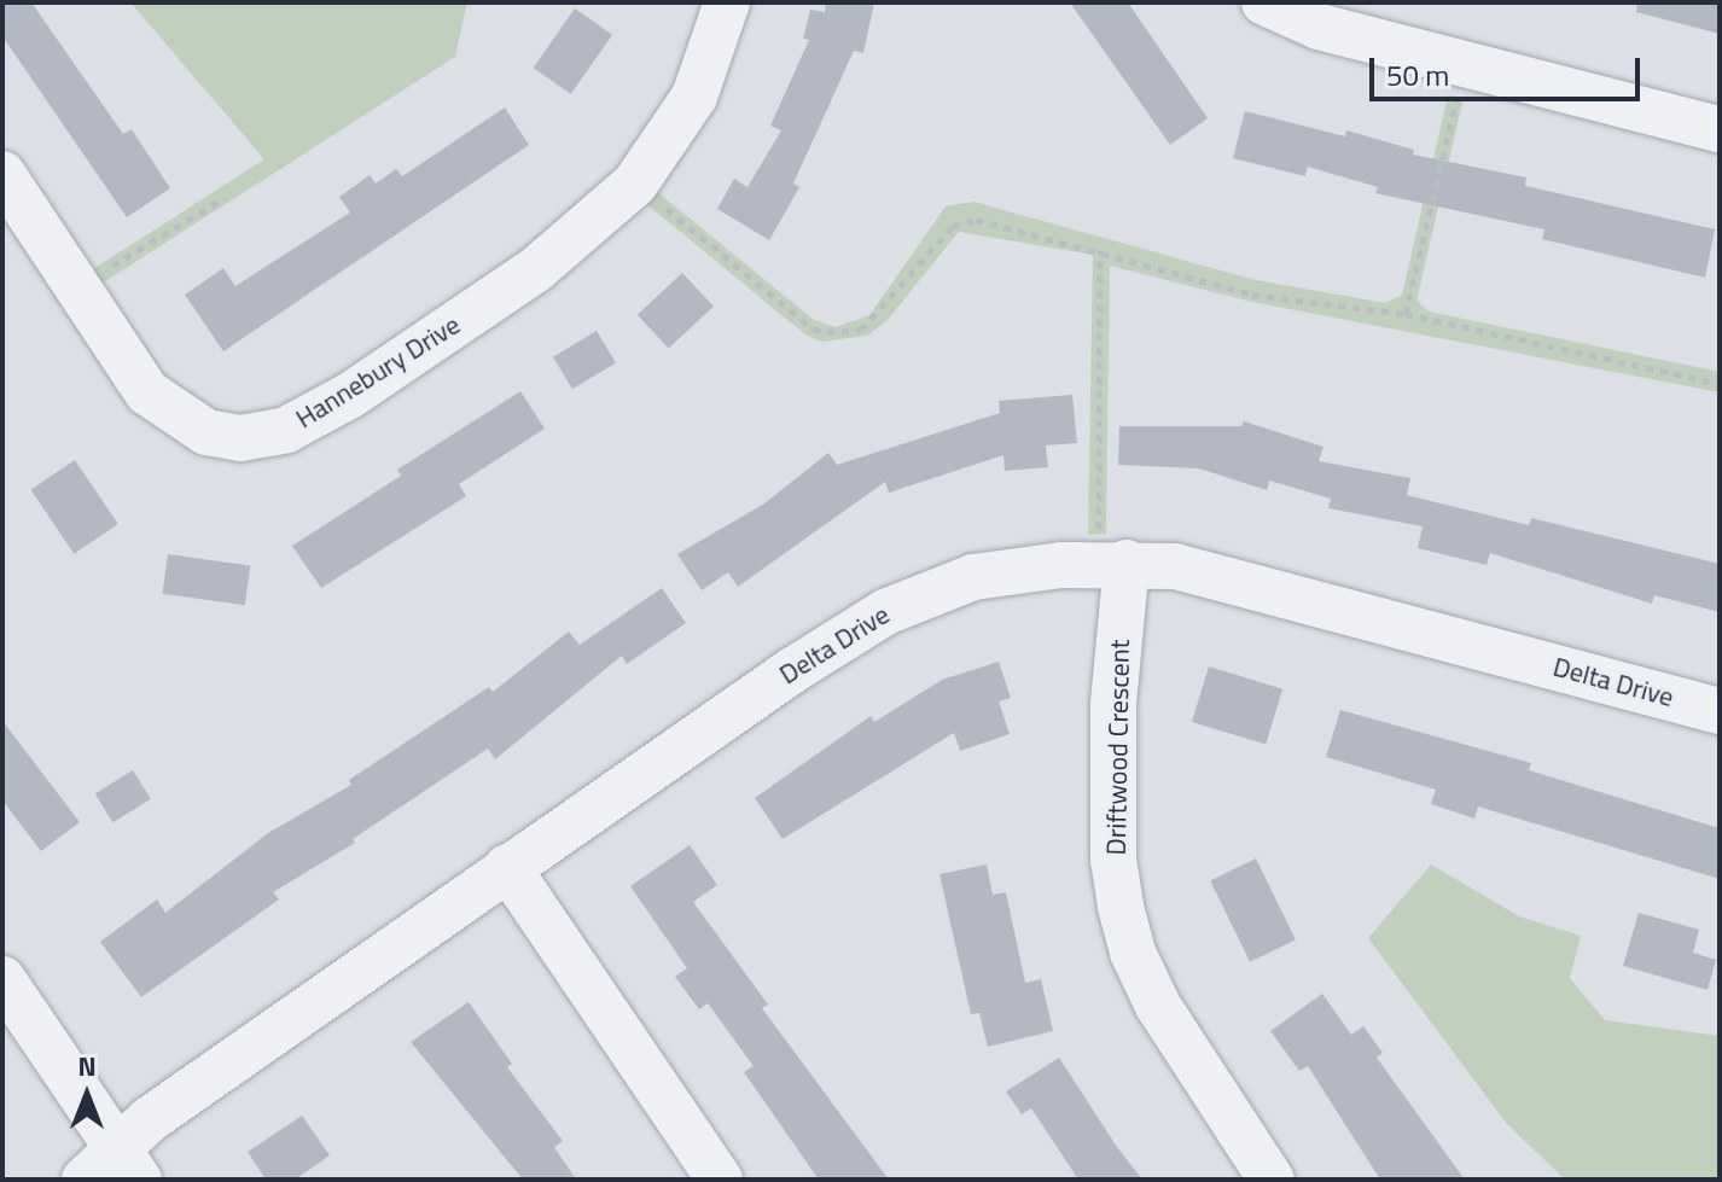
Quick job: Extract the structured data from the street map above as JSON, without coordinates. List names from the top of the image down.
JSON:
{
  "streets": {
    "street": ["Hannebury Drive", "Delta Drive", "Driftwood Crescent"]
  },
  "crossings": [
    ["Delta Drive", "Driftwood Crescent"]
  ],
  "scale_bar": "50 m",
  "north": "top"
}
